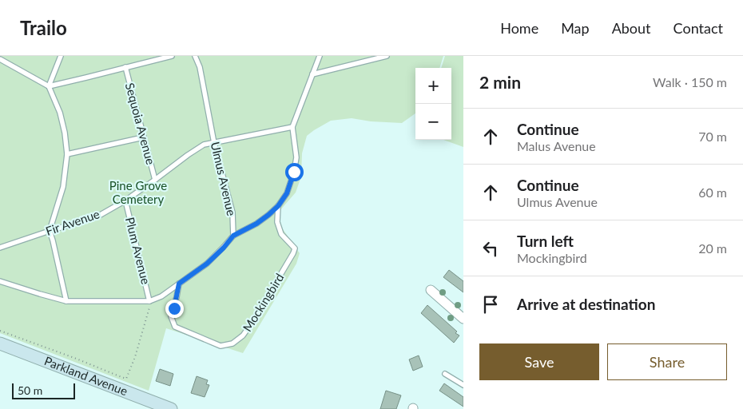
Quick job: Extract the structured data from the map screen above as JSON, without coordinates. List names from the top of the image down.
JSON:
{
  "streets": {
    "main road": ["Parkland Avenue"],
    "lane": [
      "Sequoia Avenue",
      "Ulmus Avenue",
      "Fir Avenue",
      "Plum Avenue",
      "Mockingbird"
    ]
  },
  "crossings": [
    ["Sequoia Avenue", "Fir Avenue"],
    ["Ulmus Avenue", "Fir Avenue"],
    ["Fir Avenue", "Plum Avenue"]
  ],
  "parks": ["Pine Grove Cemetery"],
  "scale_bar": "50 m",
  "page": {
    "header": "Trailo",
    "nav": [
      "Home",
      "Map",
      "About",
      "Contact"
    ],
    "heading": ["2 min", "Walk · 150 m"],
    "map_buttons": ["+", "−"],
    "list": [
      ["Continue", "Malus Avenue", "70 m"],
      ["Continue", "Ulmus Avenue", "60 m"],
      ["Turn left", "Mockingbird", "20 m"],
      "Arrive at destination"
    ],
    "buttons": ["Save", "Share"],
    "scale": "50 m"
  }
}
